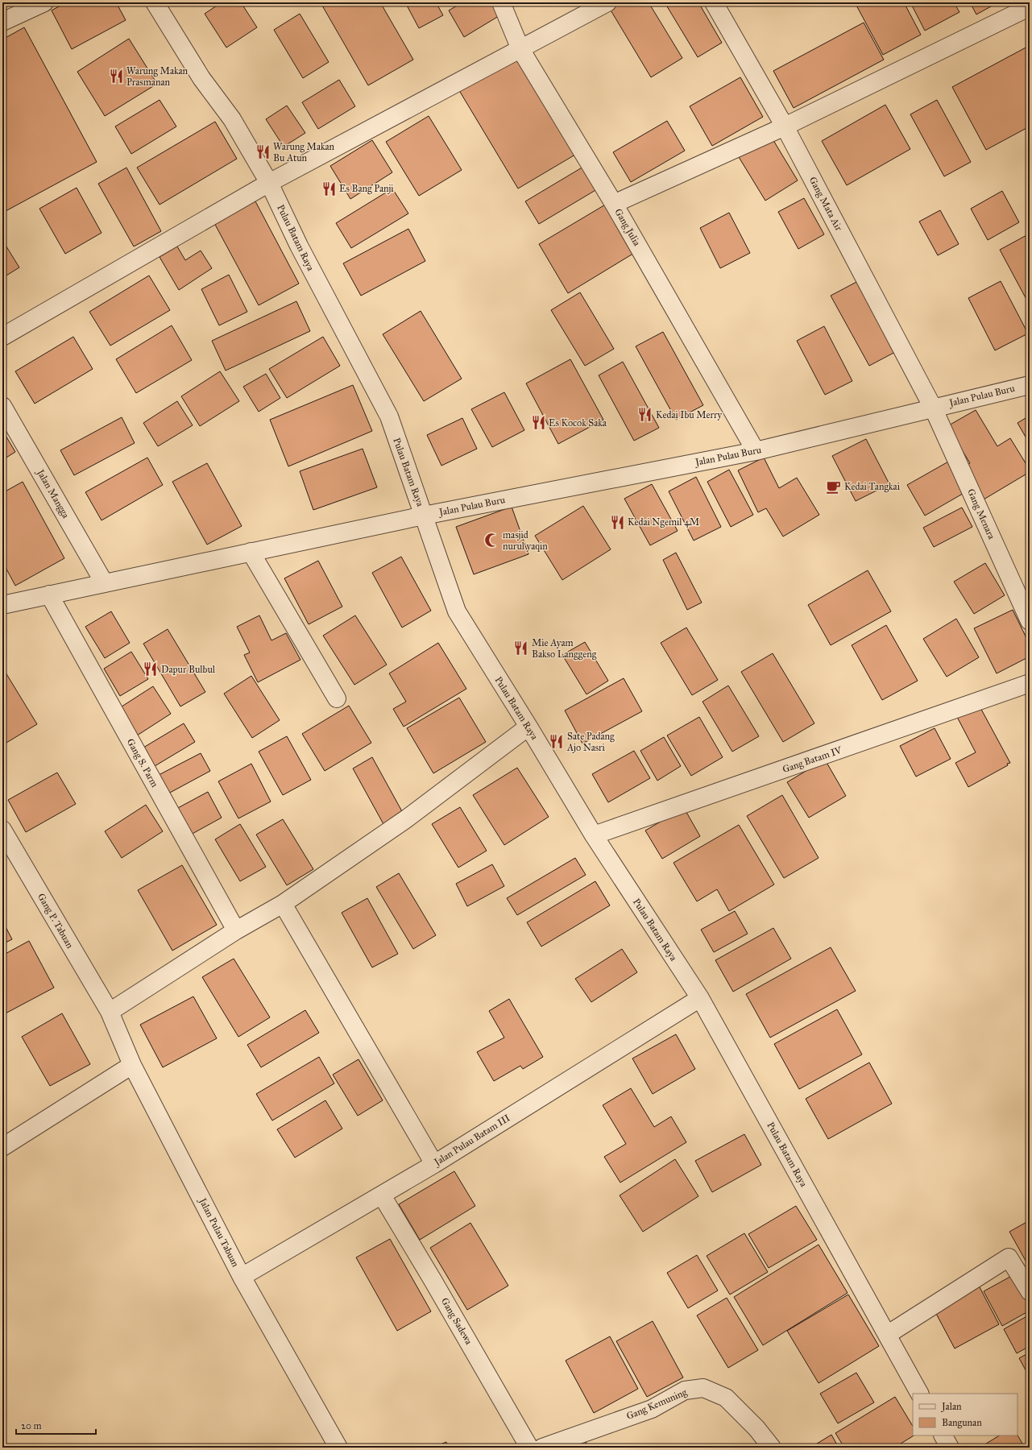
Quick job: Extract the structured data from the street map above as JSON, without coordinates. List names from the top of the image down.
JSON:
{
  "streets": {
    "street": [
      "Gang Mata Air",
      "Gang Julia",
      "Pulau Batam Raya",
      "Jalan Pulau Buru",
      "Jalan Mangga",
      "Gang Menara",
      "Gang Batam IV",
      "Gang S. Parm",
      "Gang P. Tabuan",
      "Jalan Pulau Batam III",
      "Jalan Pulau Tabuan",
      "Gang Sadewa",
      "Gang Kemuning"
    ]
  },
  "crossings": [
    ["Gang Mata Air", "Jalan Pulau Buru"],
    ["Gang Mata Air", "Gang Menara"],
    ["Gang Julia", "Jalan Pulau Buru"],
    ["Pulau Batam Raya", "Jalan Pulau Buru"],
    ["Pulau Batam Raya", "Gang Batam IV"],
    ["Pulau Batam Raya", "Jalan Pulau Batam III"],
    ["Jalan Pulau Buru", "Jalan Mangga"],
    ["Jalan Pulau Buru", "Gang Menara"],
    ["Jalan Pulau Buru", "Gang S. Parm"],
    ["Gang P. Tabuan", "Jalan Pulau Tabuan"],
    ["Jalan Pulau Batam III", "Jalan Pulau Tabuan"],
    ["Jalan Pulau Batam III", "Gang Sadewa"]
  ],
  "places": {
    "restaurant": [
      "Warung Makan Prasmanan",
      "Warung Makan Bu Atun",
      "Es Bang Panji",
      "Kedai Ibu Merry",
      "Es Kocok Saka",
      "Kedai Ngemil 4M",
      "Mie Ayam Bakso Langgeng",
      "Dapur Bulbul",
      "Sate Padang Ajo Nasri"
    ],
    "cafe": ["Kedai Tangkai"],
    "mosque": ["masjid nurul yaqin"]
  },
  "legend": ["Jalan", "Bangunan"],
  "scale_bar": "20 m"
}
